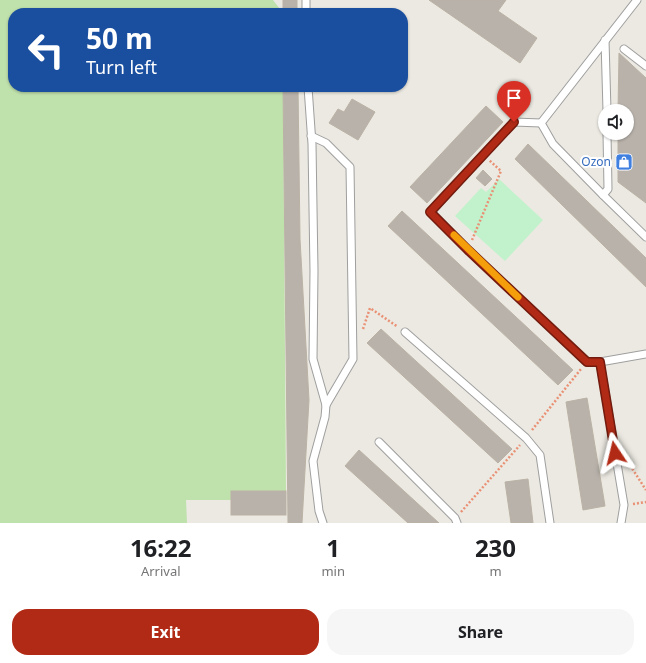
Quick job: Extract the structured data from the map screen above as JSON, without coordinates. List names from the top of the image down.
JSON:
{
  "places": {
    "shop": ["Ozon"]
  },
  "page": {
    "turn": ["50 m", "Turn left"],
    "eta": [
      "16:22",
      "Arrival",
      "1",
      "min",
      "230",
      "m"
    ],
    "buttons": ["Exit", "Share"]
  }
}
